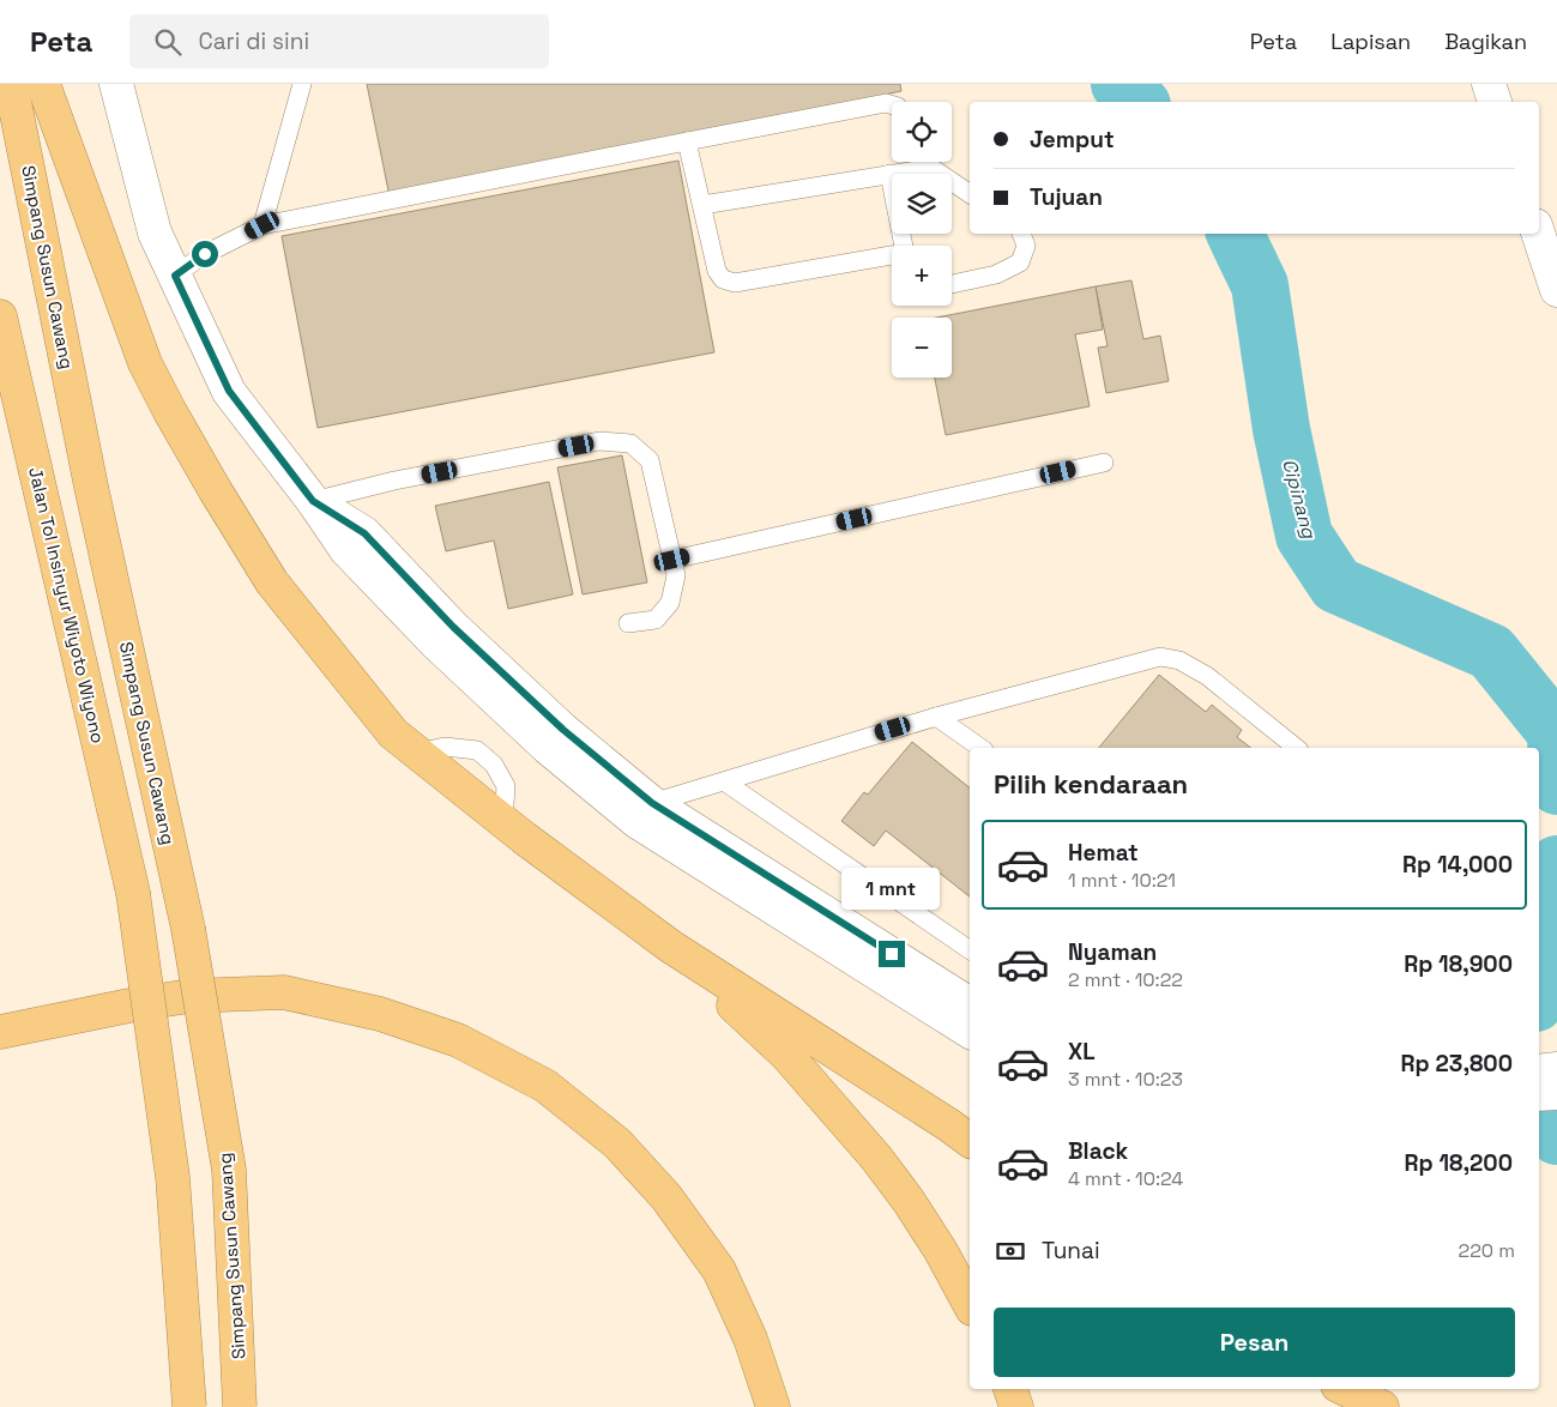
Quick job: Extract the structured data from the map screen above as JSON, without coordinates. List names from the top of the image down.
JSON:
{
  "streets": {
    "highway": ["Simpang Susun Cawang", "Jalan Tol Insinyur Wiyoto Wiyono"]
  },
  "water": ["Cipinang"],
  "page": {
    "header": "Peta",
    "search": "Cari di sini",
    "nav": ["Peta", "Lapisan", "Bagikan"],
    "map_buttons": ["+", "−"],
    "banner": ["Jemput", "Tujuan"],
    "heading": "Pilih kendaraan",
    "list": [
      {
        "name": "Hemat",
        "note": "1 mnt · 10:21",
        "value": "Rp 14,000"
      },
      {
        "name": "Nyaman",
        "note": "2 mnt · 10:22",
        "value": "Rp 18,900"
      },
      {
        "name": "XL",
        "note": "3 mnt · 10:23",
        "value": "Rp 23,800"
      },
      {
        "name": "Black",
        "note": "4 mnt · 10:24",
        "value": "Rp 18,200"
      }
    ],
    "bubble": "1 mnt",
    "pay": ["Tunai", "220 m"],
    "buttons": "Pesan"
  }
}
